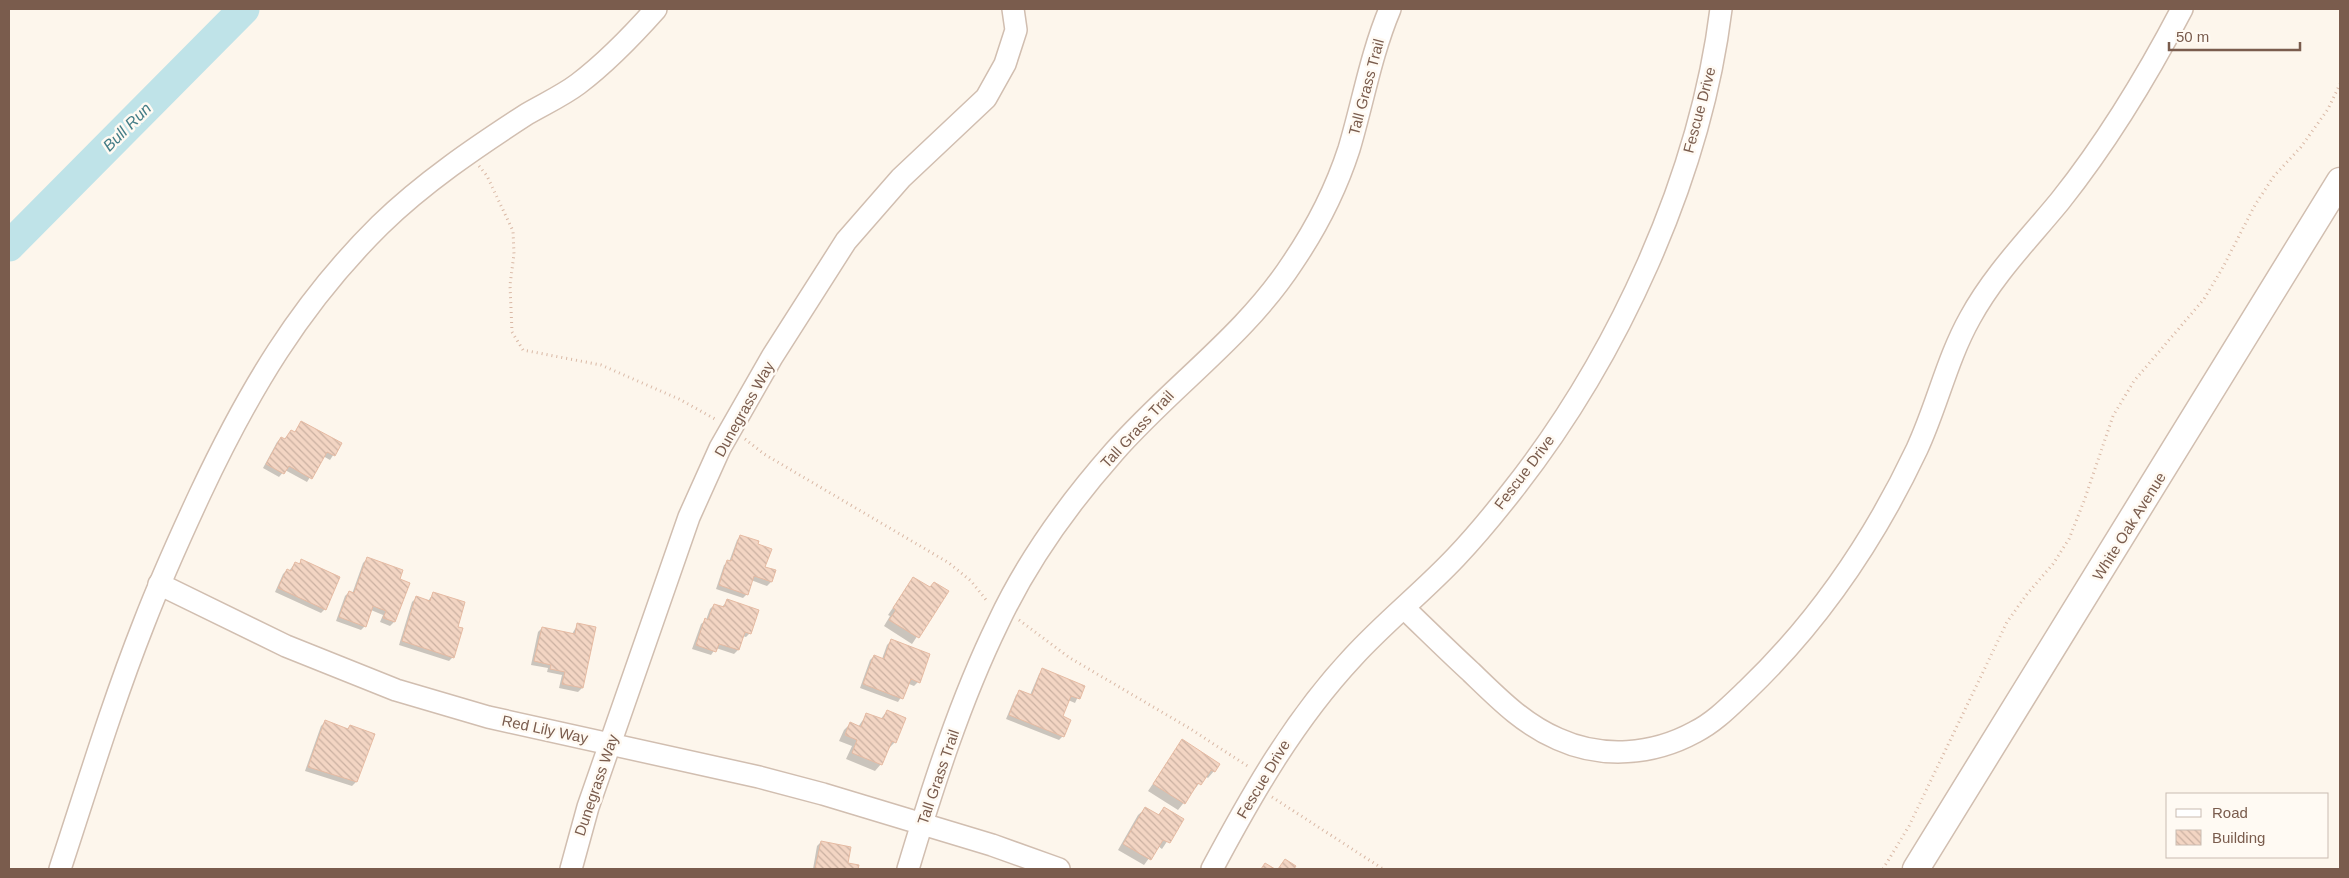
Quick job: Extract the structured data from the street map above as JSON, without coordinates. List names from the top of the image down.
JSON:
{
  "streets": {
    "street": [
      "Tall Grass Trail",
      "Fescue Drive",
      "Dunegrass Way",
      "White Oak Avenue",
      "Red Lily Way"
    ]
  },
  "crossings": [
    ["Tall Grass Trail", "Red Lily Way"],
    ["Dunegrass Way", "Red Lily Way"]
  ],
  "water": ["Bull Run"],
  "legend": ["Road", "Building"],
  "scale_bar": "50 m"
}
